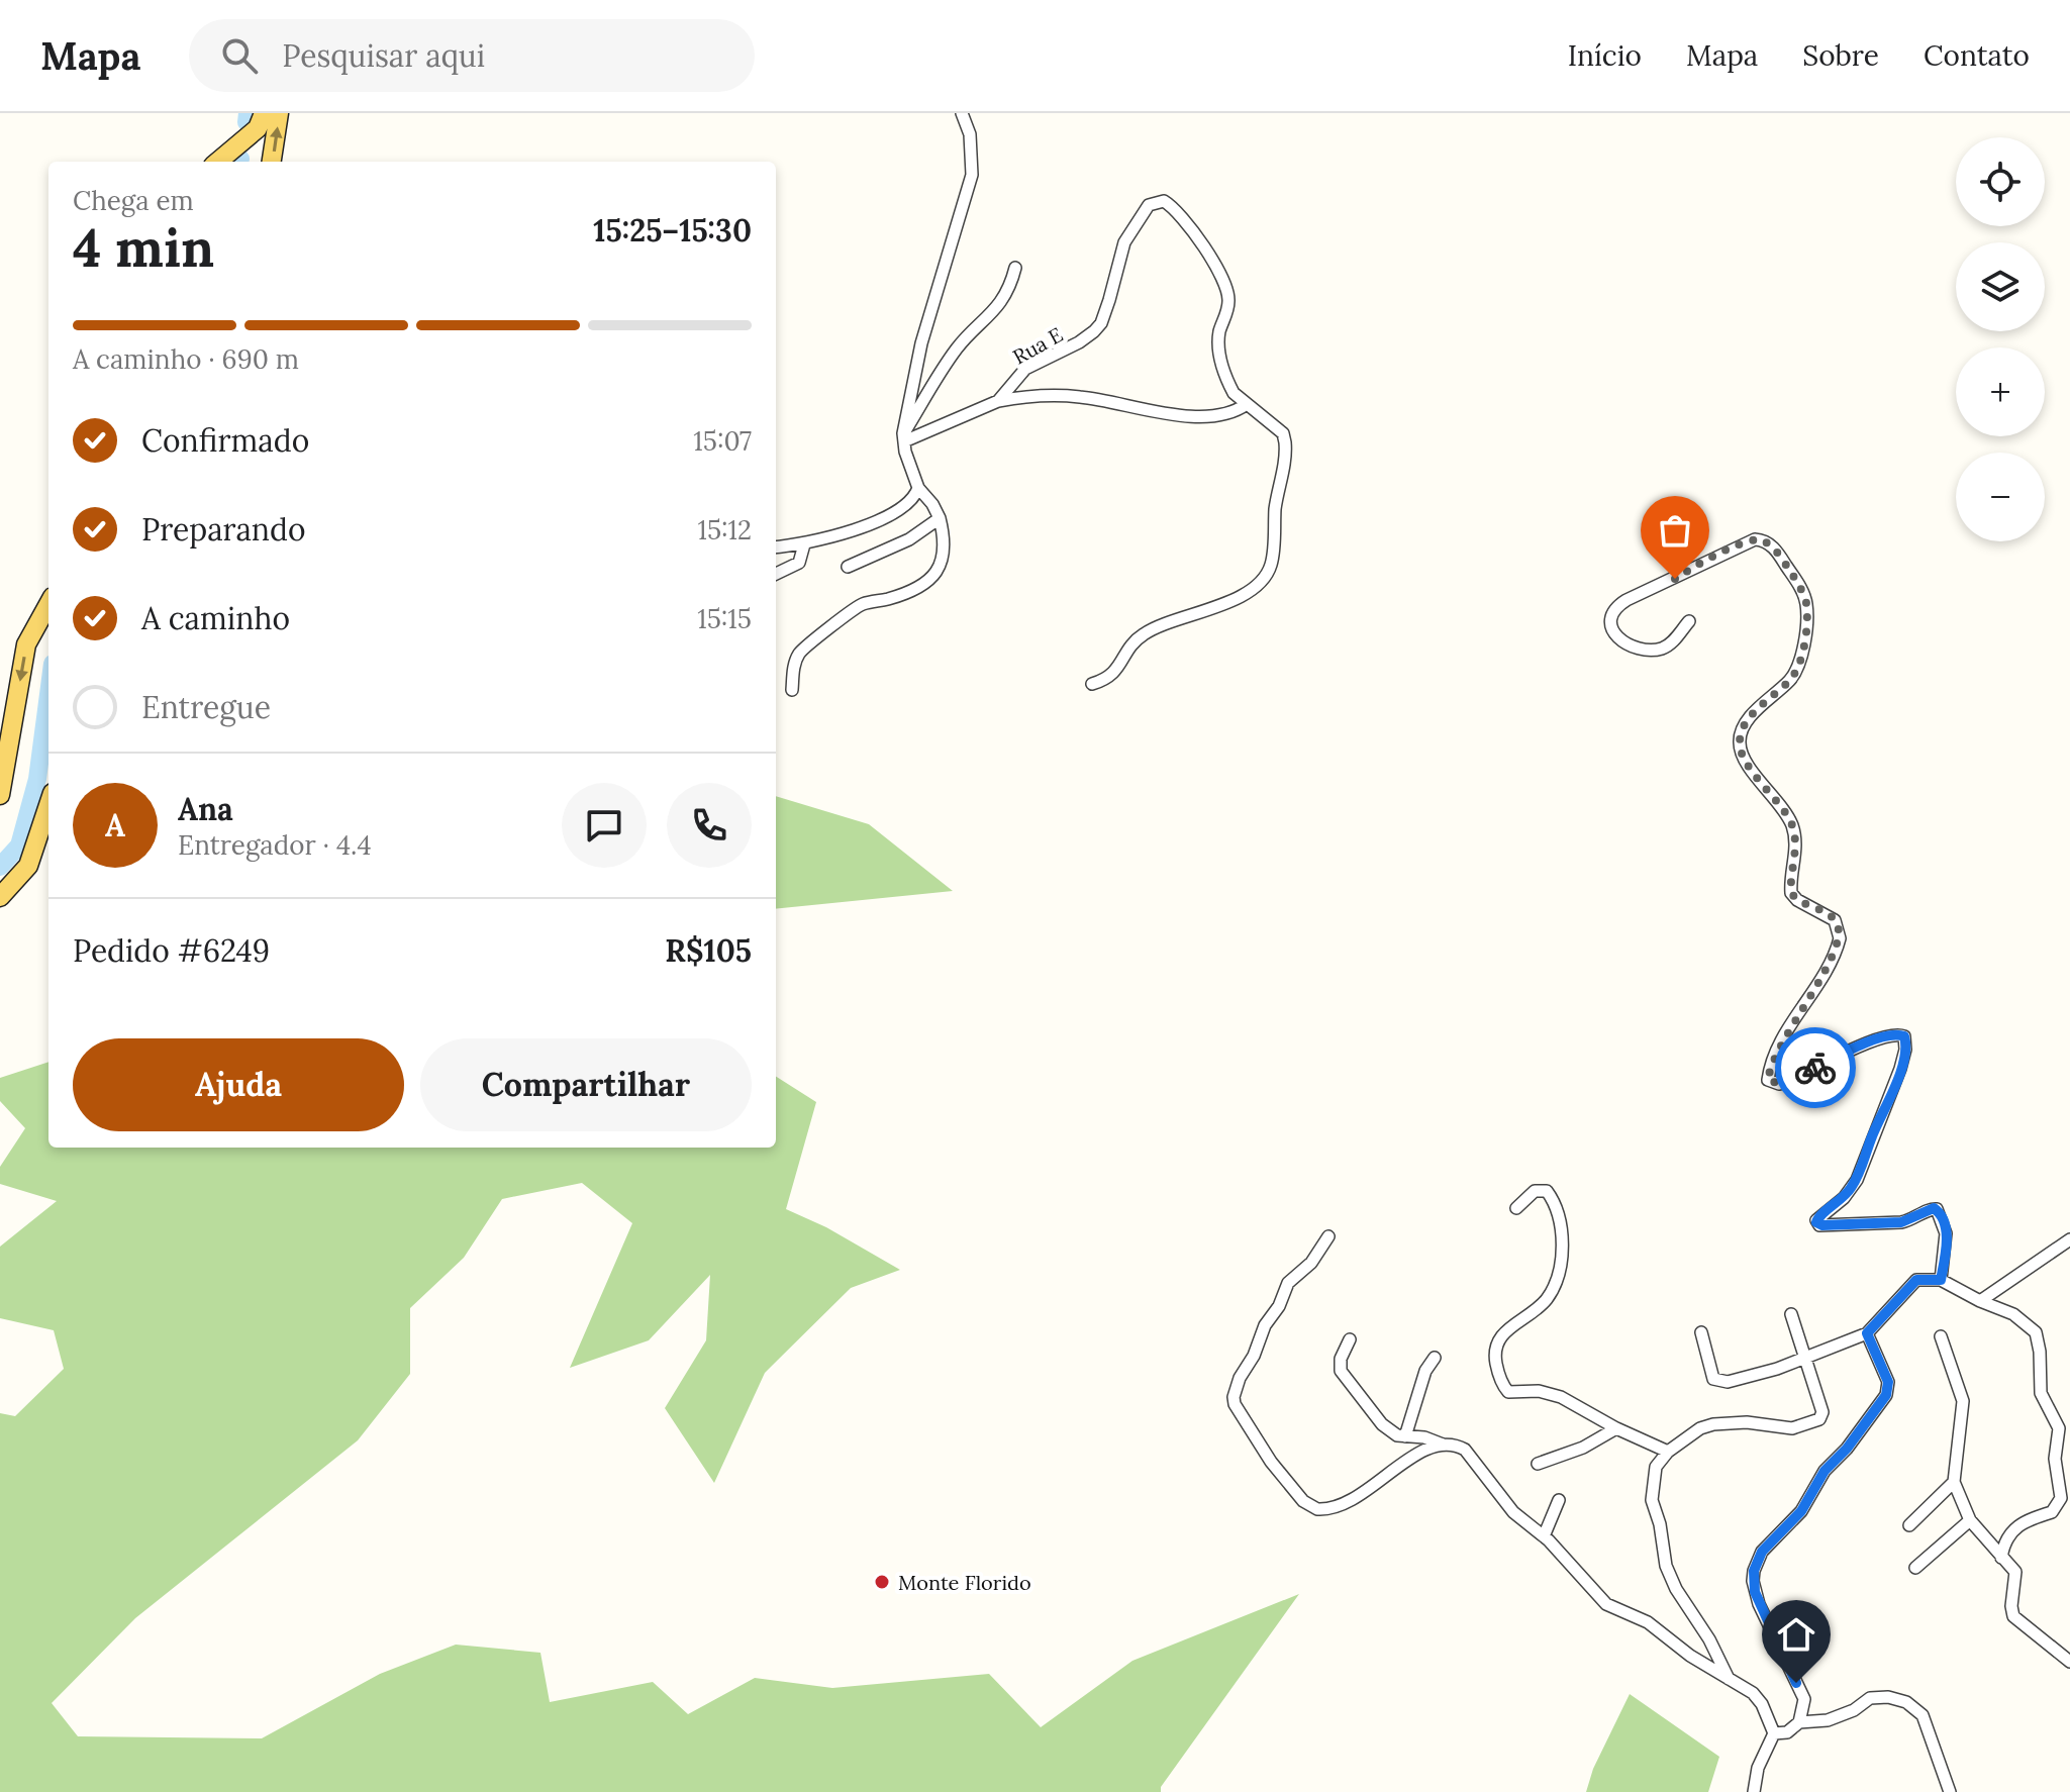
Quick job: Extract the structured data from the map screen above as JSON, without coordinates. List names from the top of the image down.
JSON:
{
  "streets": {
    "street": ["Rua E"]
  },
  "places": ["Monte Florido"],
  "page": {
    "header": "Mapa",
    "search": "Pesquisar aqui",
    "nav": [
      "Início",
      "Mapa",
      "Sobre",
      "Contato"
    ],
    "map_buttons": ["+", "−"],
    "heading": ["4 min", "Chega em", "15:25–15:30"],
    "panel": [
      "Ana",
      "Entregador · 4.4",
      "Pedido #6249",
      "R$105"
    ],
    "bar": "A caminho · 690 m",
    "list": [
      ["Confirmado", "15:07"],
      ["Preparando", "15:12"],
      ["A caminho", "15:15"],
      "Entregue"
    ],
    "round": "A",
    "buttons": ["Ajuda", "Compartilhar"]
  }
}
